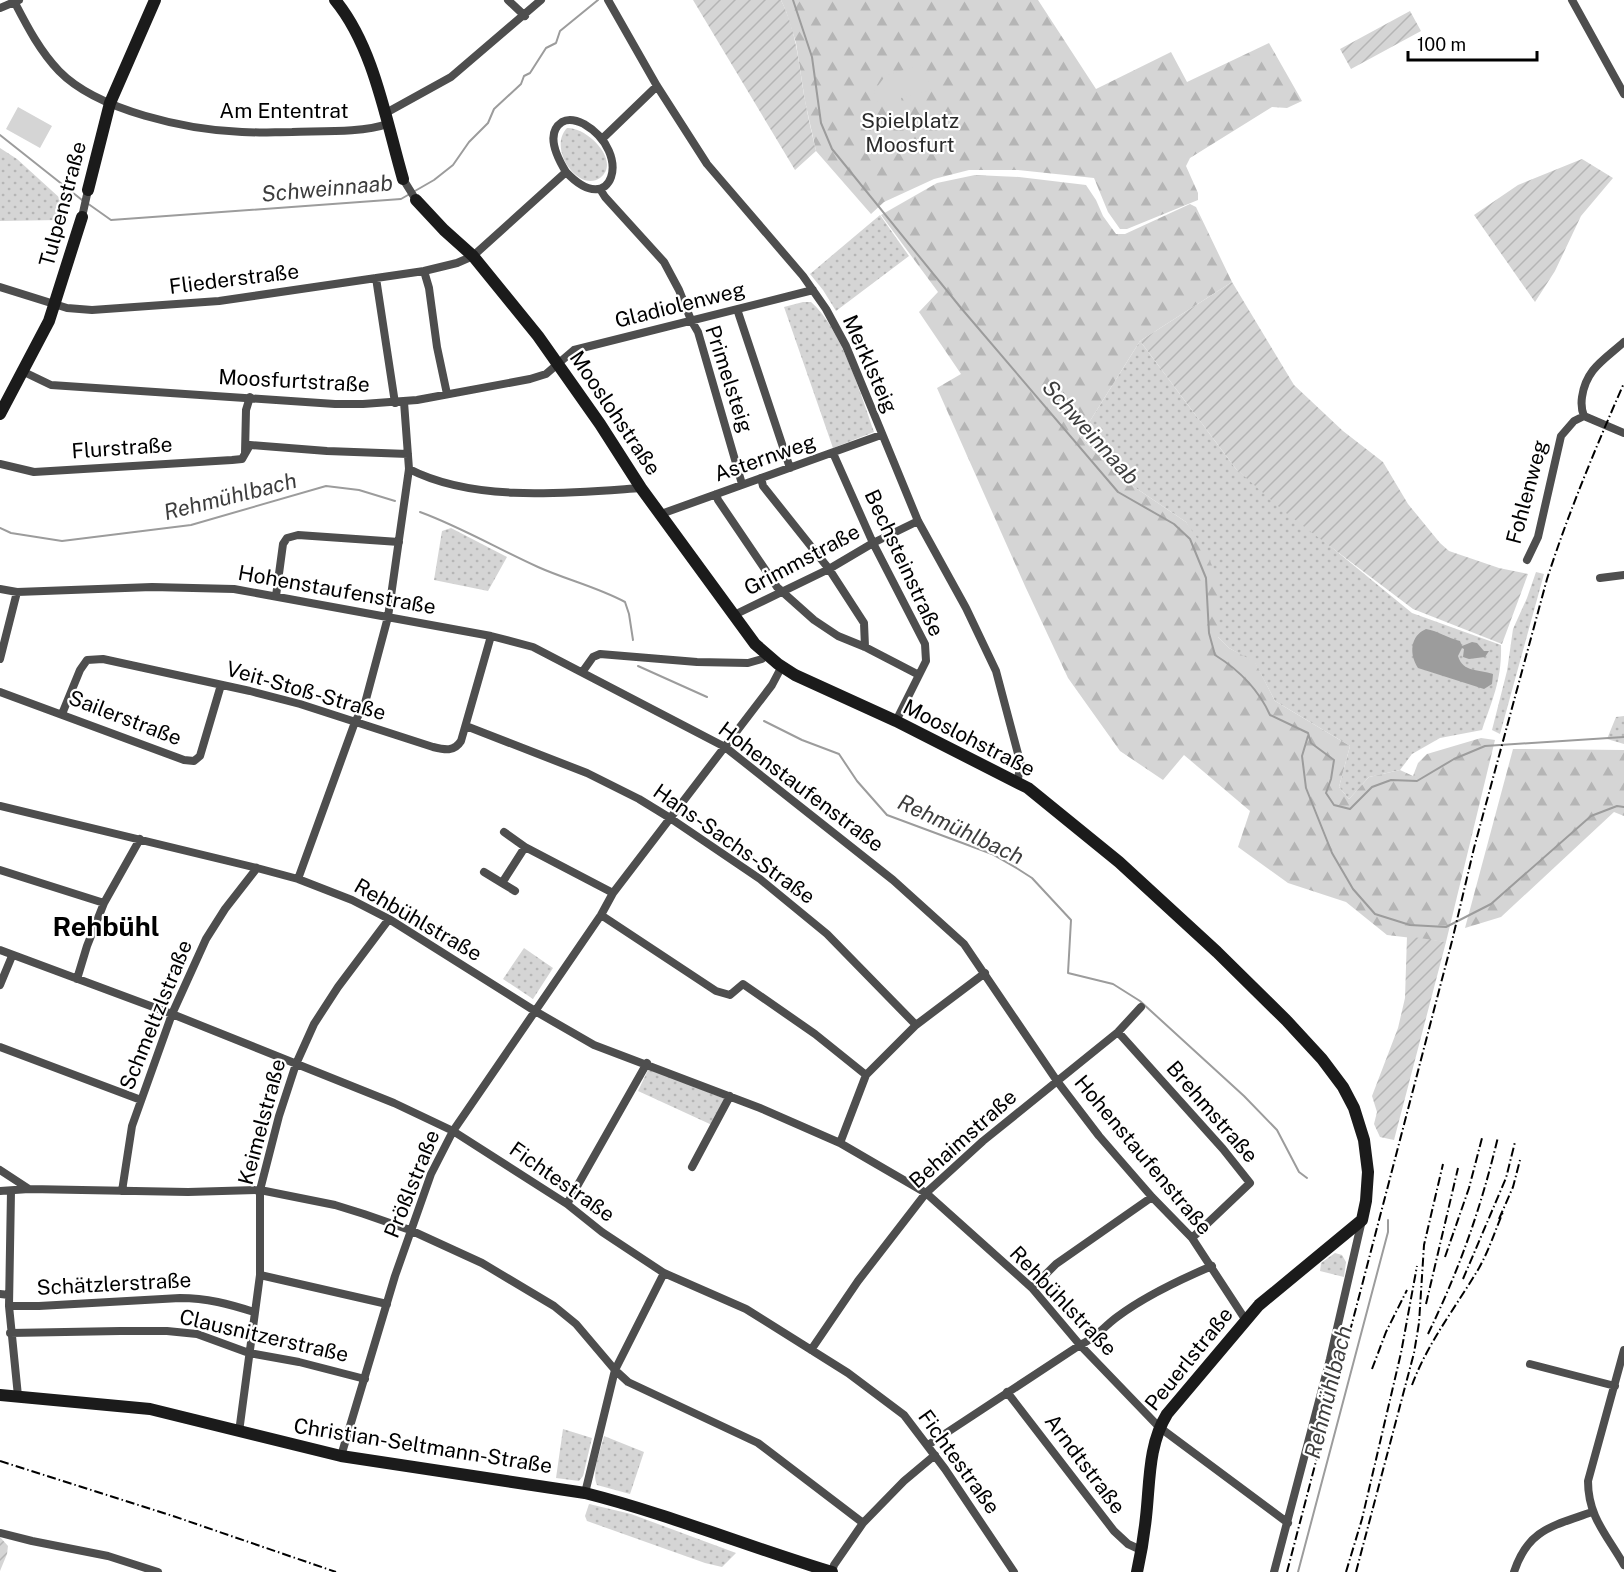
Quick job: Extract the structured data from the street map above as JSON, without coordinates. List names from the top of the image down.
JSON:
{
  "streets": {
    "street": [
      "Am Ententrat",
      "Tulpenstraße",
      "Fliederstraße",
      "Gladiolenweg",
      "Merklsteig",
      "Primelsteig",
      "Moosfurtstraße",
      "Mooslohstraße",
      "Flurstraße",
      "Asternweg",
      "Fohlenweg",
      "Grimmstraße",
      "Bechsteinstraße",
      "Hohenstaufenstraße",
      "Veit-Stoß-Straße",
      "Sailerstraße",
      "Hans-Sachs-Straße",
      "Rehbühlstraße",
      "Schmeltzlstraße",
      "Brehmstraße",
      "Keimelstraße",
      "Behaimstraße",
      "Fichtestraße",
      "Prößlstraße",
      "Schätzlerstraße",
      "Clausnitzerstraße",
      "Peuerlstraße",
      "Christian-Seltmann-Straße",
      "Arndtstraße"
    ]
  },
  "crossings": [
    ["Am Ententrat", "Tulpenstraße"],
    ["Am Ententrat", "Mooslohstraße"],
    ["Tulpenstraße", "Fliederstraße"],
    ["Tulpenstraße", "Moosfurtstraße"],
    ["Fliederstraße", "Mooslohstraße"],
    ["Gladiolenweg", "Merklsteig"],
    ["Gladiolenweg", "Primelsteig"],
    ["Gladiolenweg", "Moosfurtstraße"],
    ["Gladiolenweg", "Mooslohstraße"],
    ["Merklsteig", "Mooslohstraße"],
    ["Merklsteig", "Asternweg"],
    ["Merklsteig", "Grimmstraße"],
    ["Primelsteig", "Asternweg"],
    ["Moosfurtstraße", "Mooslohstraße"],
    ["Mooslohstraße", "Asternweg"],
    ["Mooslohstraße", "Grimmstraße"],
    ["Mooslohstraße", "Bechsteinstraße"],
    ["Mooslohstraße", "Rehbühlstraße"],
    ["Mooslohstraße", "Prößlstraße"],
    ["Mooslohstraße", "Peuerlstraße"],
    ["Asternweg", "Bechsteinstraße"],
    ["Grimmstraße", "Bechsteinstraße"],
    ["Hohenstaufenstraße", "Veit-Stoß-Straße"],
    ["Hohenstaufenstraße", "Brehmstraße"],
    ["Hohenstaufenstraße", "Behaimstraße"],
    ["Hohenstaufenstraße", "Prößlstraße"],
    ["Hohenstaufenstraße", "Peuerlstraße"],
    ["Veit-Stoß-Straße", "Sailerstraße"],
    ["Veit-Stoß-Straße", "Hans-Sachs-Straße"],
    ["Hans-Sachs-Straße", "Prößlstraße"],
    ["Rehbühlstraße", "Schmeltzlstraße"],
    ["Rehbühlstraße", "Keimelstraße"],
    ["Rehbühlstraße", "Behaimstraße"],
    ["Rehbühlstraße", "Prößlstraße"],
    ["Rehbühlstraße", "Peuerlstraße"],
    ["Schmeltzlstraße", "Fichtestraße"],
    ["Brehmstraße", "Behaimstraße"],
    ["Keimelstraße", "Fichtestraße"],
    ["Keimelstraße", "Schätzlerstraße"],
    ["Keimelstraße", "Clausnitzerstraße"],
    ["Keimelstraße", "Christian-Seltmann-Straße"],
    ["Behaimstraße", "Fichtestraße"],
    ["Fichtestraße", "Prößlstraße"],
    ["Prößlstraße", "Clausnitzerstraße"],
    ["Prößlstraße", "Christian-Seltmann-Straße"],
    ["Peuerlstraße", "Arndtstraße"]
  ],
  "districts": ["Rehbühl"],
  "water": ["Schweinnaab", "Rehmühlbach"],
  "parks": ["Spielplatz Moosfurt"],
  "scale_bar": "100 m"
}
